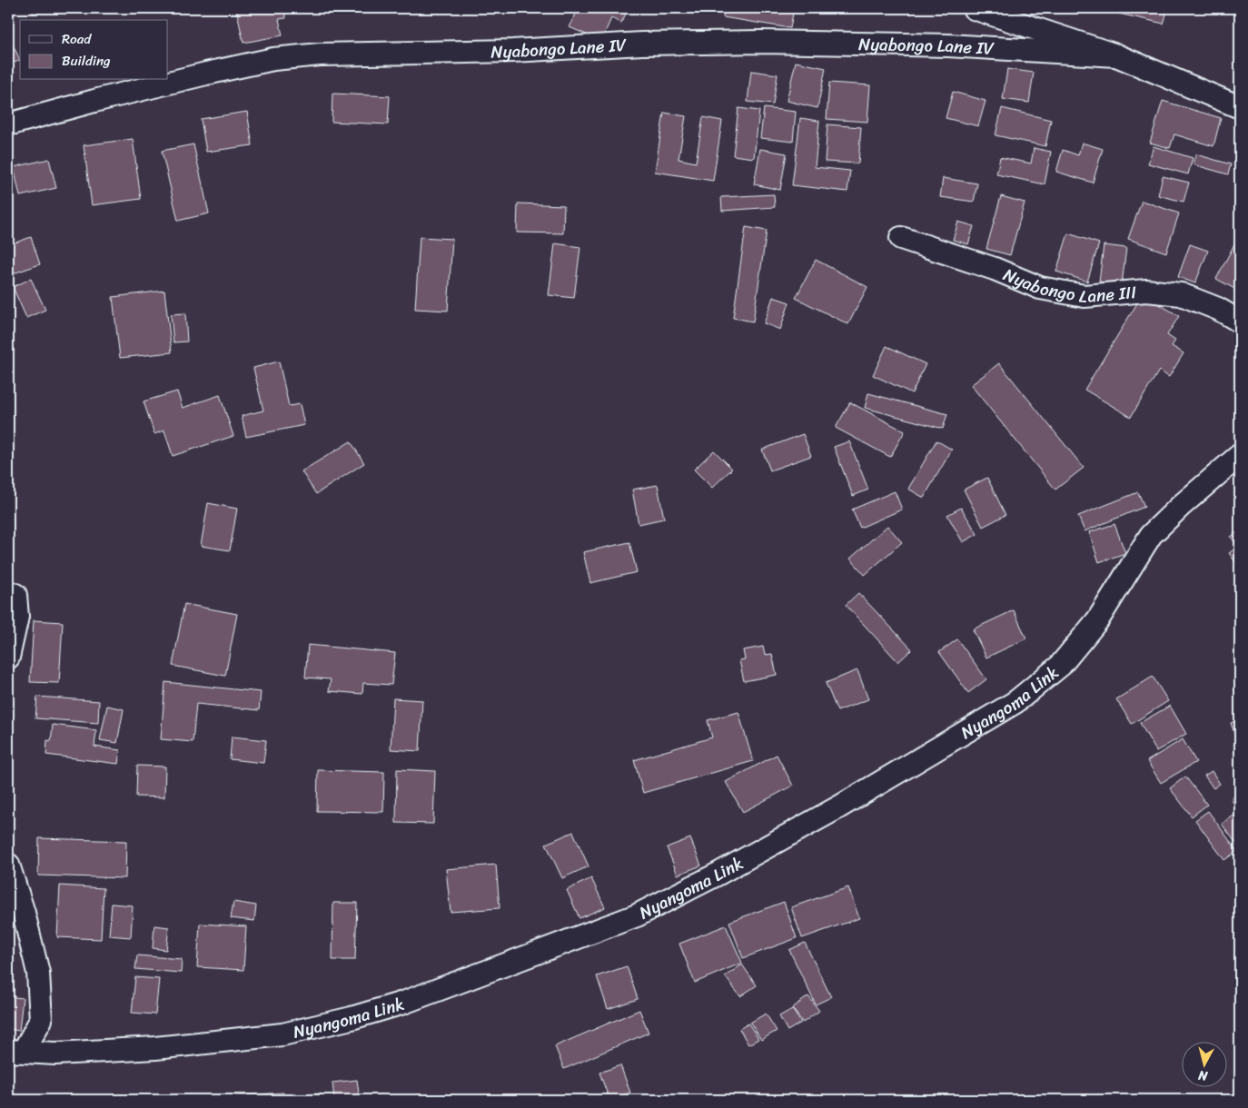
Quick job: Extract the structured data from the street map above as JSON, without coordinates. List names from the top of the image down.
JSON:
{
  "streets": {
    "street": ["Nyabongo Lane IV", "Nyabongo Lane III", "Nyangoma Link"]
  },
  "legend": ["Road", "Building"],
  "north": "bottom"
}
